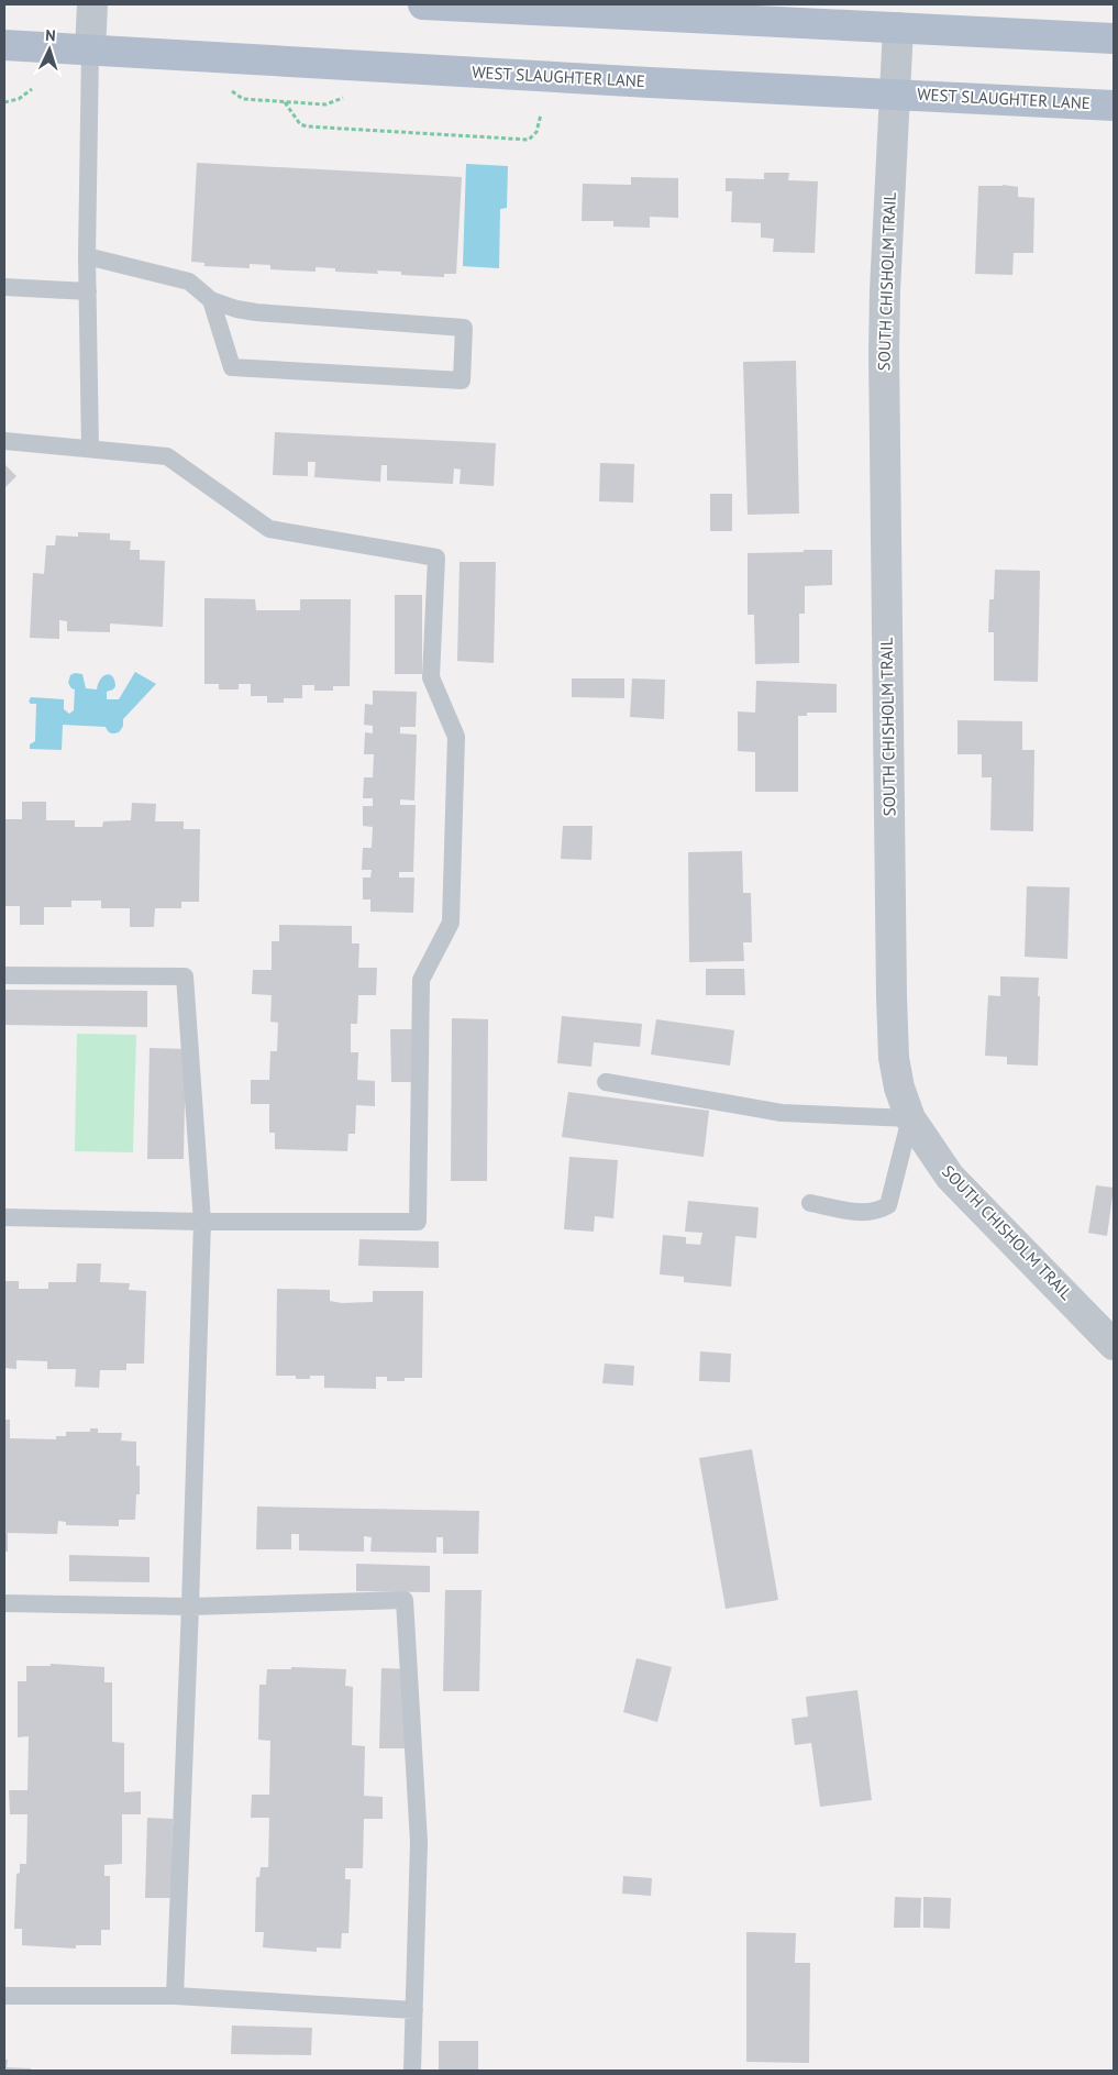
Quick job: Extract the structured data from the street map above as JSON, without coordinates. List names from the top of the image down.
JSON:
{
  "streets": {
    "main road": ["WEST SLAUGHTER LANE"],
    "street": ["SOUTH CHISHOLM TRAIL"]
  },
  "crossings": [
    ["WEST SLAUGHTER LANE", "SOUTH CHISHOLM TRAIL"]
  ],
  "north": "top"
}
